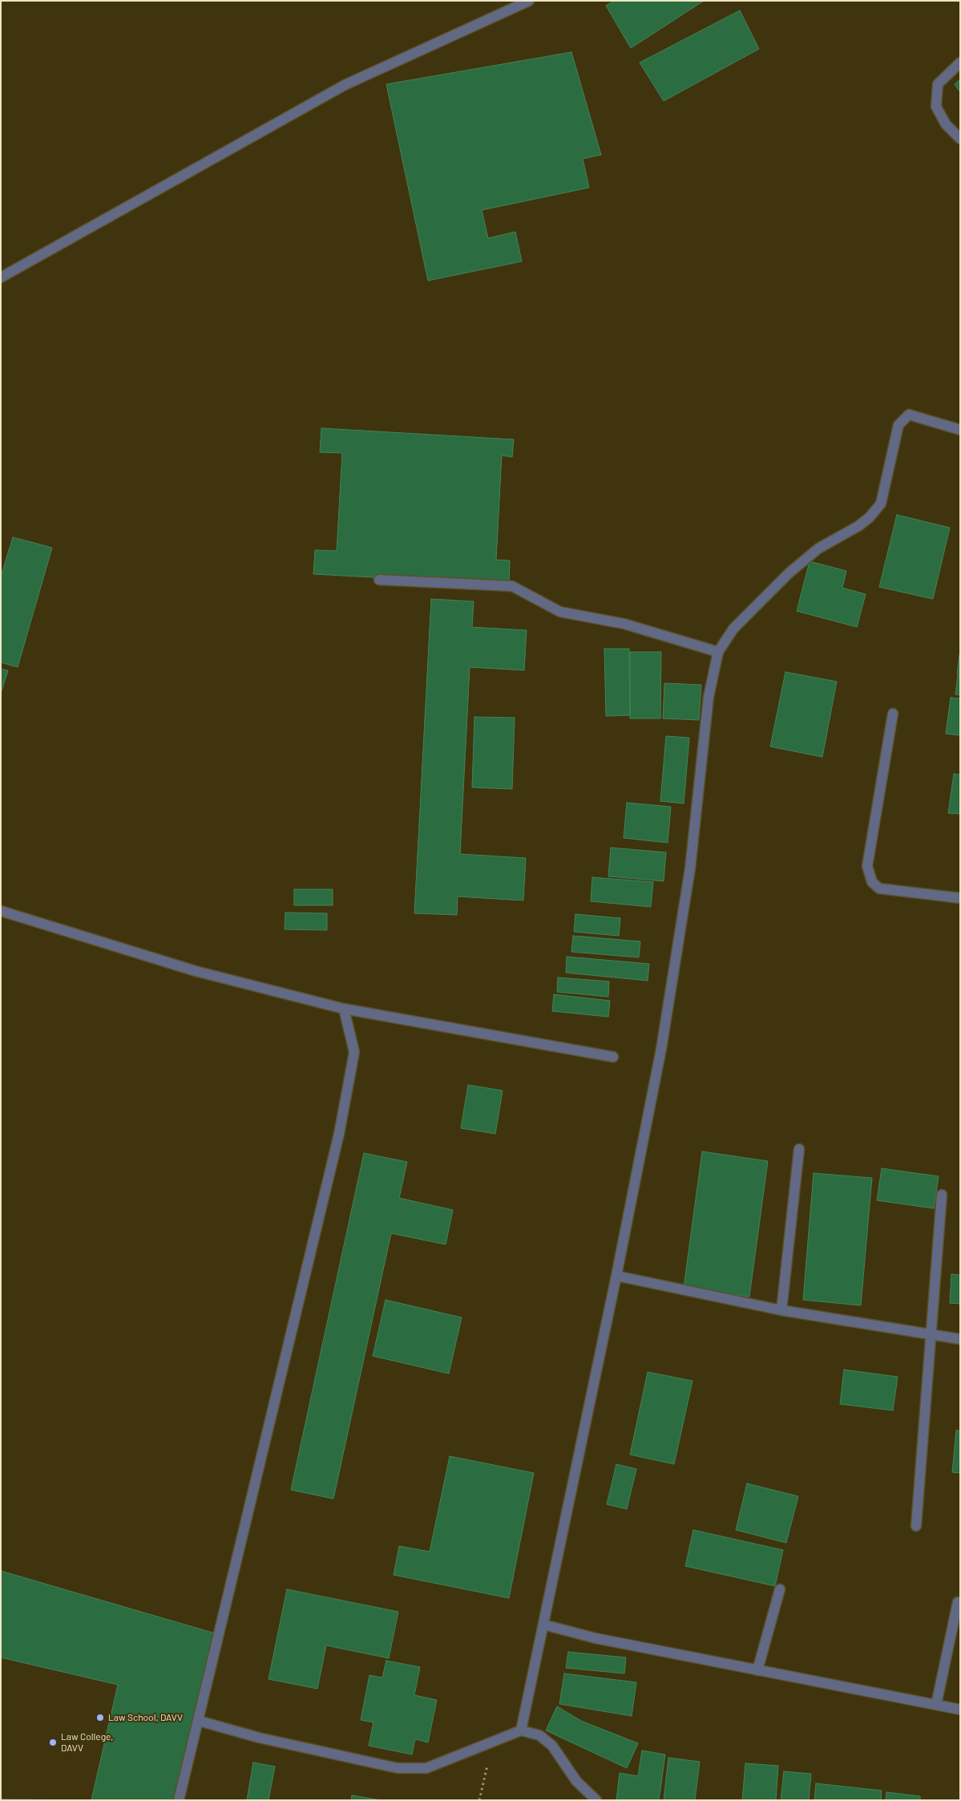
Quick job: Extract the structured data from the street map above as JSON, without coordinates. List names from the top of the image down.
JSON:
{
  "places": ["Law School, DAVV", "Law College, DAVV"]
}
